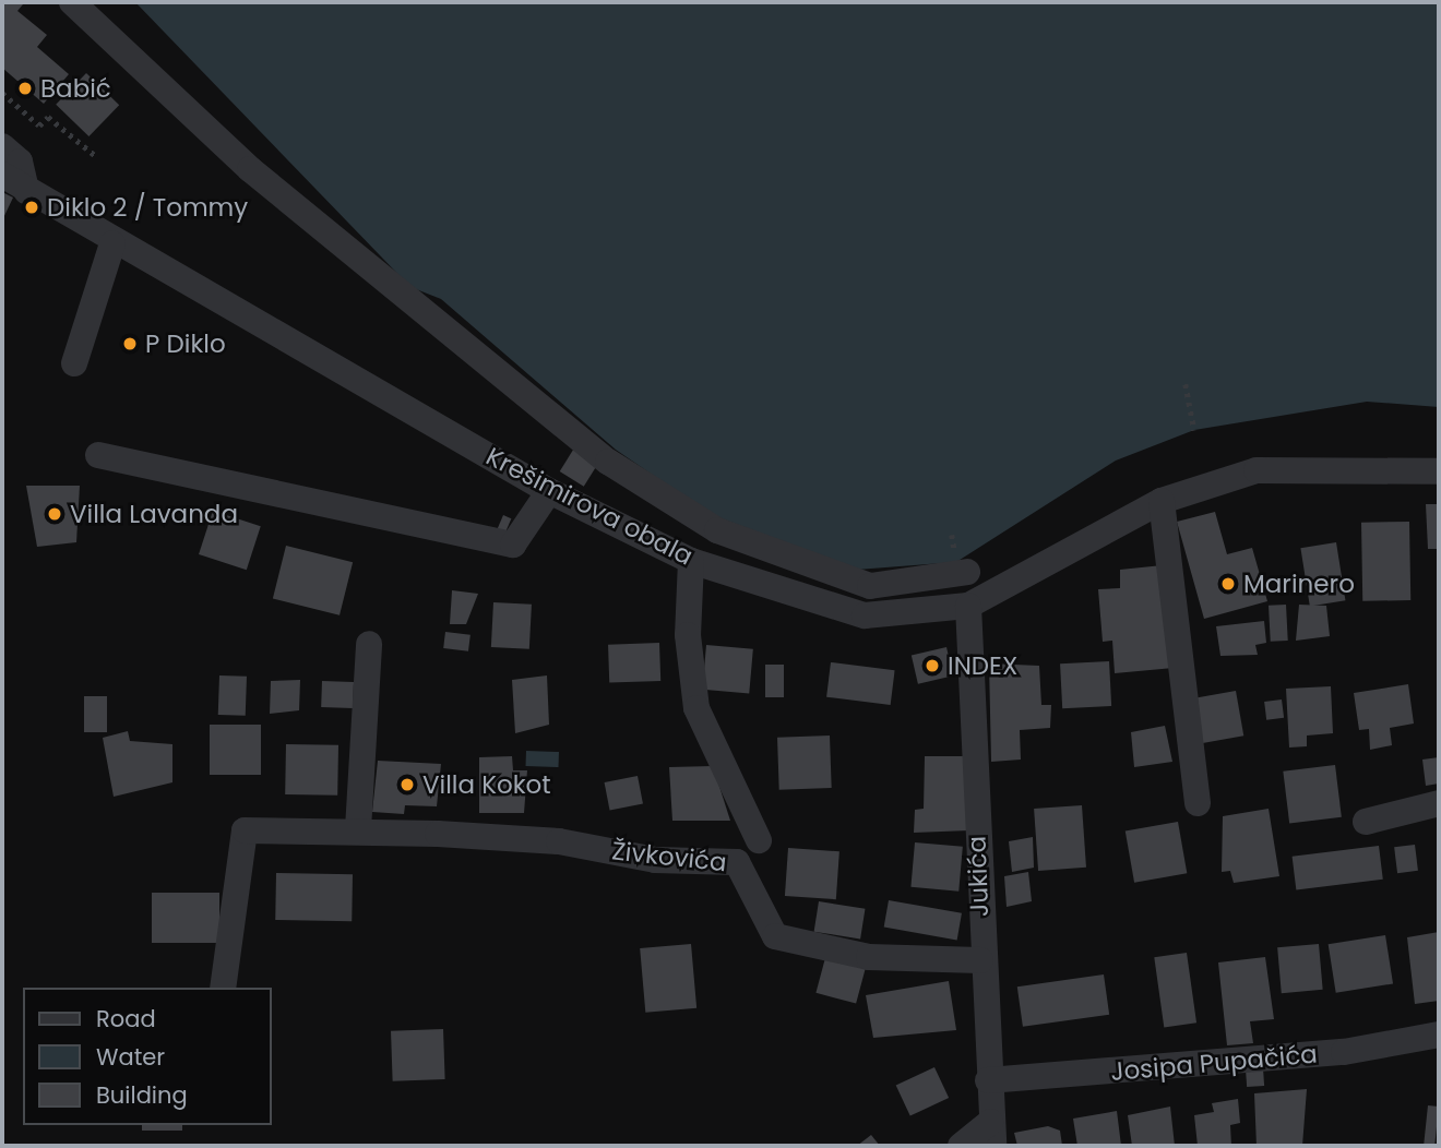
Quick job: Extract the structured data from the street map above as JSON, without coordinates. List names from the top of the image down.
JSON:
{
  "streets": {
    "street": [
      "Krešimirova obala",
      "Živkovića",
      "Jukića",
      "Josipa Pupačića"
    ]
  },
  "crossings": [
    ["Krešimirova obala", "Živkovića"],
    ["Krešimirova obala", "Jukića"],
    ["Živkovića", "Jukića"],
    ["Jukića", "Josipa Pupačića"]
  ],
  "places": [
    "Babić",
    "Diklo 2 / Tommy",
    "P Diklo",
    "Villa Lavanda",
    "Marinero",
    "INDEX",
    "Villa Kokot"
  ],
  "legend": ["Road", "Water", "Building"]
}
